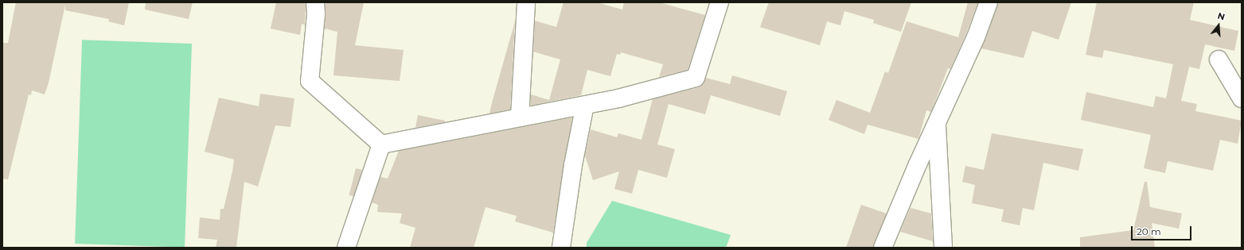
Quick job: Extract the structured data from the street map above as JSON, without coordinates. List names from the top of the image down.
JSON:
{
  "scale_bar": "20 m",
  "north": "top"
}
